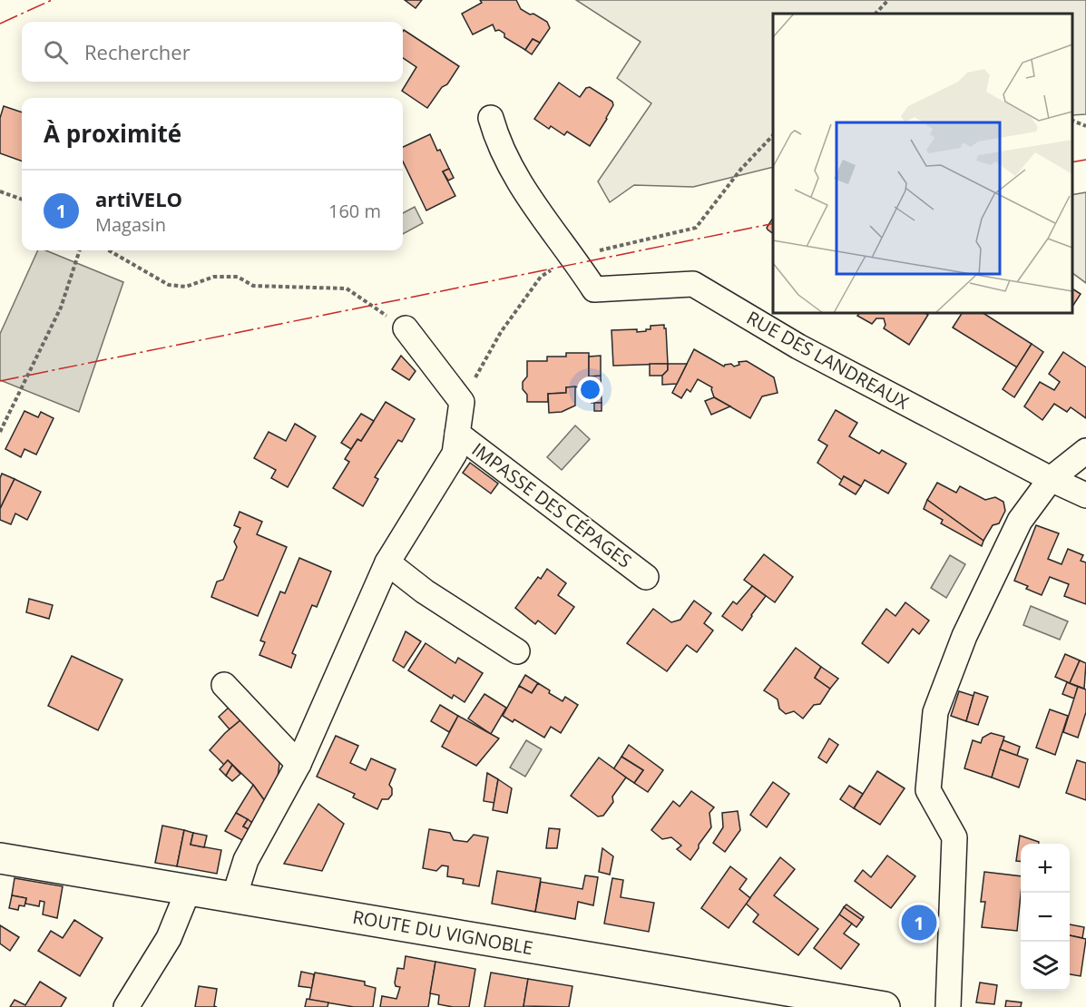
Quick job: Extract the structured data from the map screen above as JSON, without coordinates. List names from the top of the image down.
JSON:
{
  "streets": {
    "street": ["RUE DES LANDREAUX", "IMPASSE DES CÉPAGES", "ROUTE DU VIGNOBLE"]
  },
  "crossings": [
    ["IMPASSE DES CÉPAGES", "ROUTE DU VIGNOBLE"]
  ],
  "page": {
    "search": "Rechercher",
    "heading": "À proximité",
    "list": [
      {
        "mark": "1",
        "name": "artiVELO",
        "note": "Magasin",
        "value": "160 m"
      }
    ],
    "map_buttons": ["+", "−"],
    "pins": "1"
  }
}
